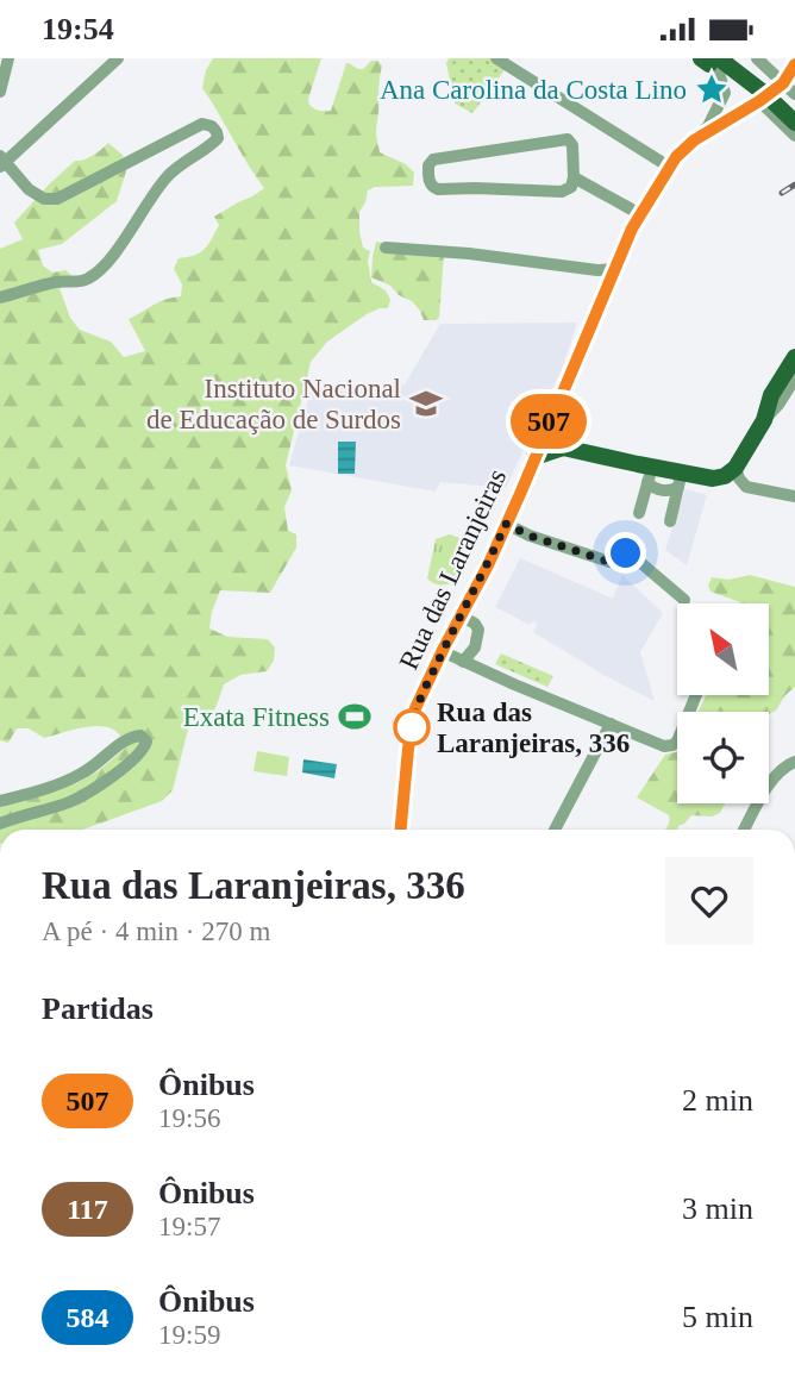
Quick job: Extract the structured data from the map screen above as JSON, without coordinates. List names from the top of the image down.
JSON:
{
  "streets": {
    "main road": ["Rua das Laranjeiras"]
  },
  "places": {
    "place": ["Ana Carolina da Costa Lino"],
    "school or university": ["Instituto Nacional de Educação de Surdos"],
    "sports": ["Exata Fitness"],
    "other": ["Rua das Laranjeiras, 336"]
  },
  "lines": ["bus line 507"],
  "north": "top left",
  "page": {
    "status": "19:54",
    "on_map": "507",
    "heading": [
      ["Rua das Laranjeiras, 336", "A pé · 4 min · 270 m"],
      "Partidas"
    ],
    "list": [
      {
        "mark": "507",
        "name": "Ônibus",
        "note": "19:56",
        "value": "2 min"
      },
      {
        "mark": "117",
        "name": "Ônibus",
        "note": "19:57",
        "value": "3 min"
      },
      {
        "mark": "584",
        "name": "Ônibus",
        "note": "19:59",
        "value": "5 min"
      }
    ]
  }
}
